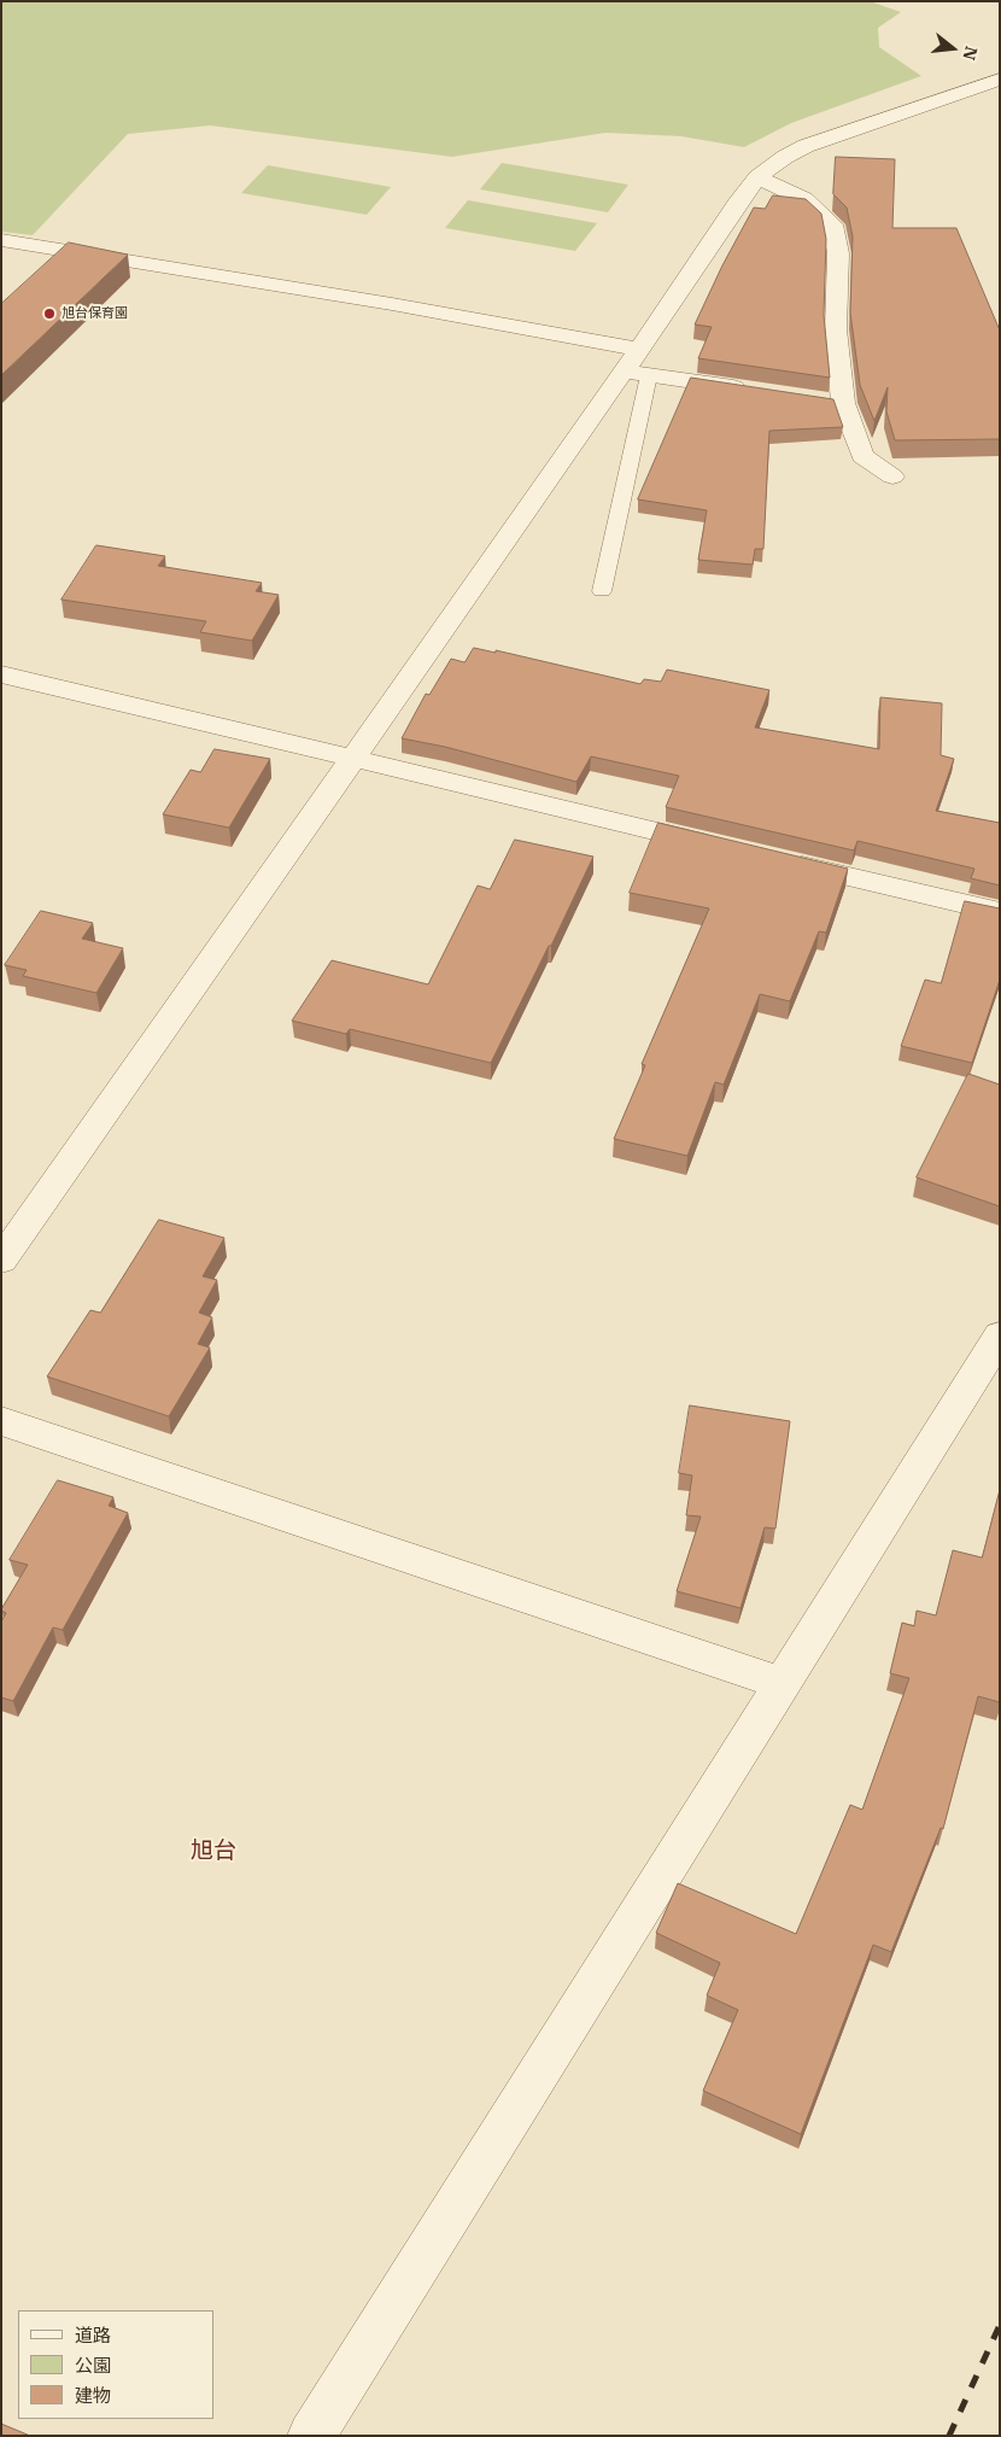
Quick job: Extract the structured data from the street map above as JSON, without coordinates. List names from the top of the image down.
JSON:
{
  "districts": ["旭台"],
  "places": ["旭台保育園"],
  "legend": ["道路", "公園", "建物"],
  "north": "right"
}
